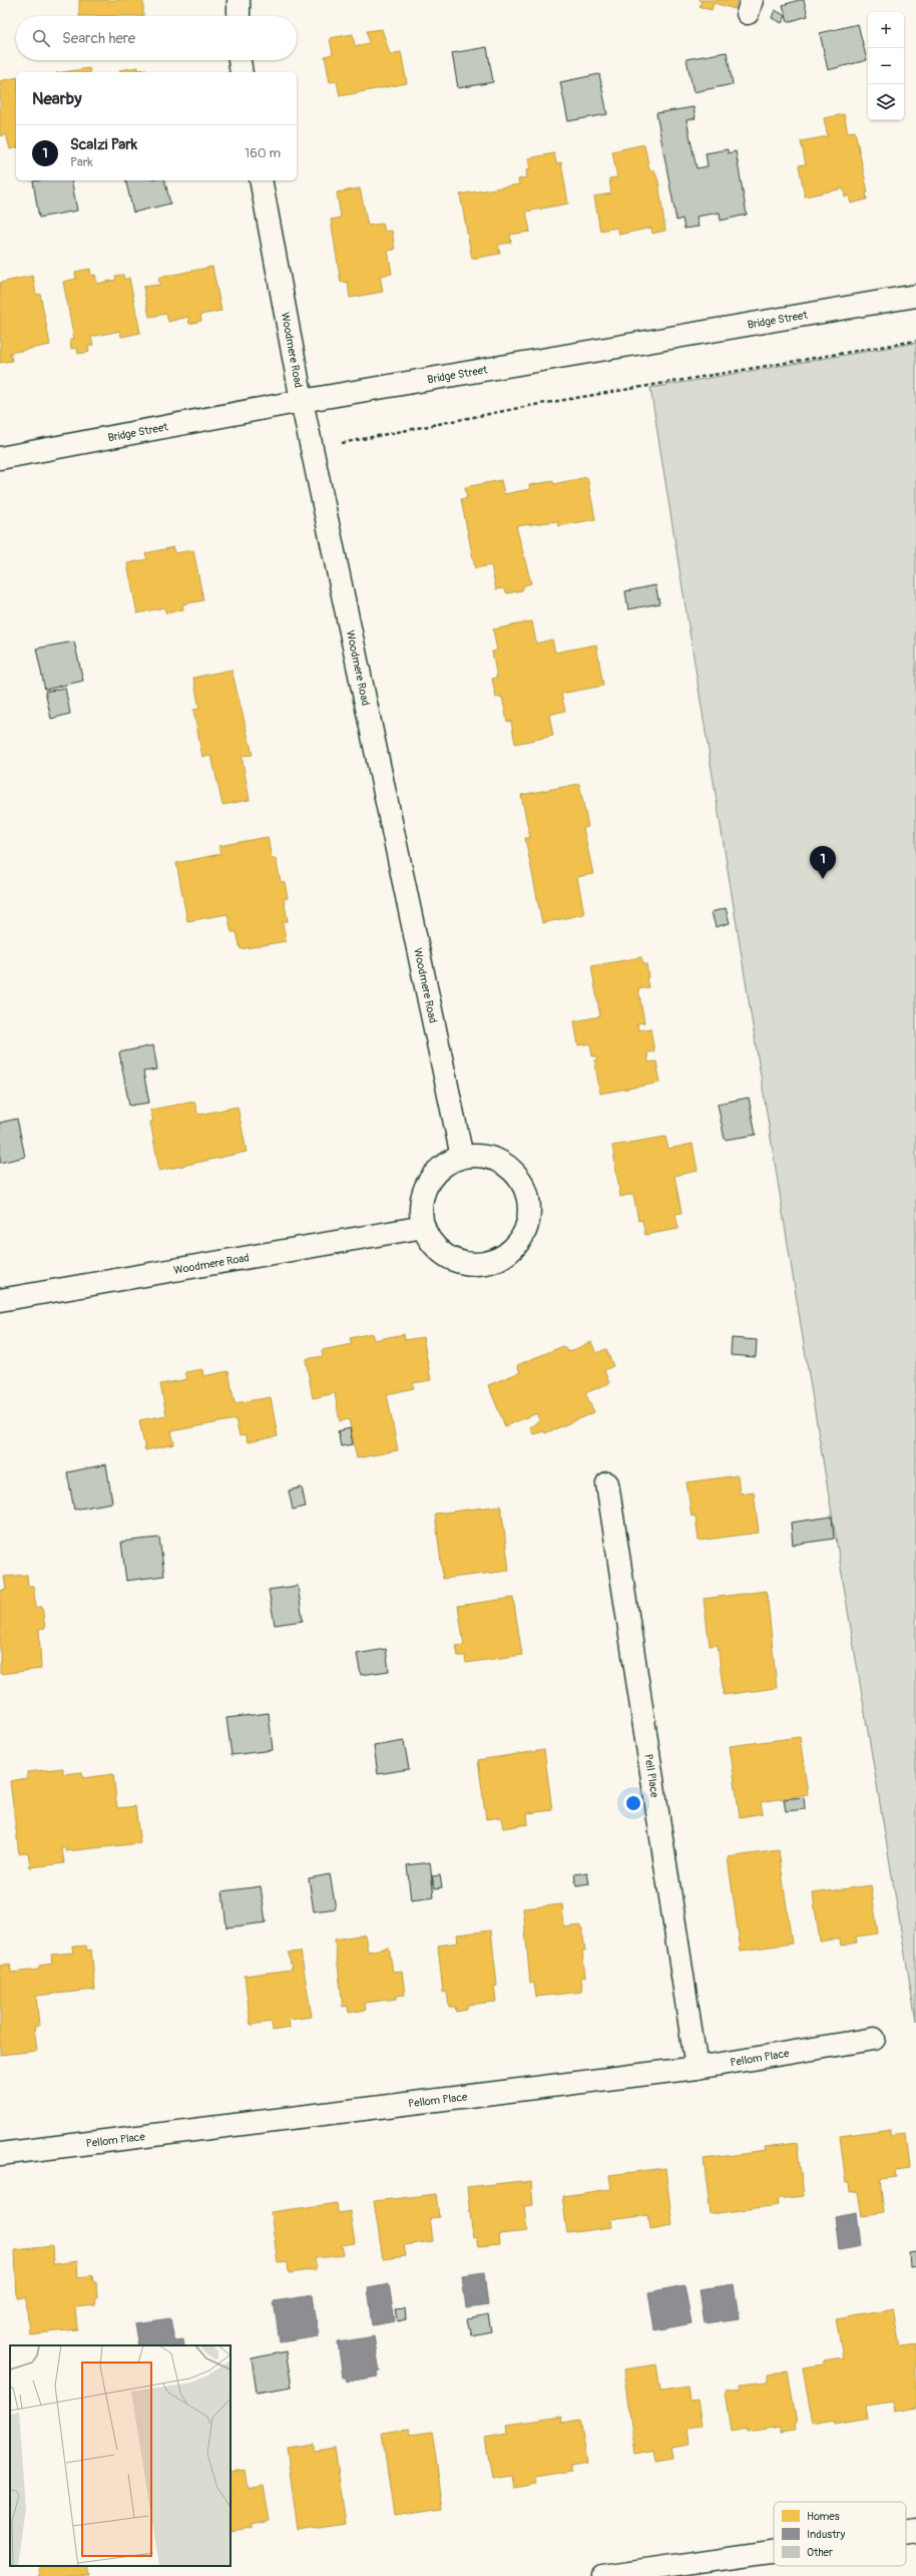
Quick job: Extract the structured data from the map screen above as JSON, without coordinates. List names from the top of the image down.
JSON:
{
  "streets": {
    "street": [
      "Bridge Street",
      "Woodmere Road",
      "Pell Place",
      "Pellom Place"
    ]
  },
  "crossings": [
    ["Bridge Street", "Woodmere Road"],
    ["Pell Place", "Pellom Place"]
  ],
  "legend": ["Homes", "Industry", "Other"],
  "page": {
    "map_buttons": ["+", "−"],
    "search": "Search here",
    "heading": "Nearby",
    "list": [
      {
        "mark": "1",
        "name": "Scalzi Park",
        "note": "Park",
        "value": "160 m"
      }
    ],
    "pins": "1"
  }
}
